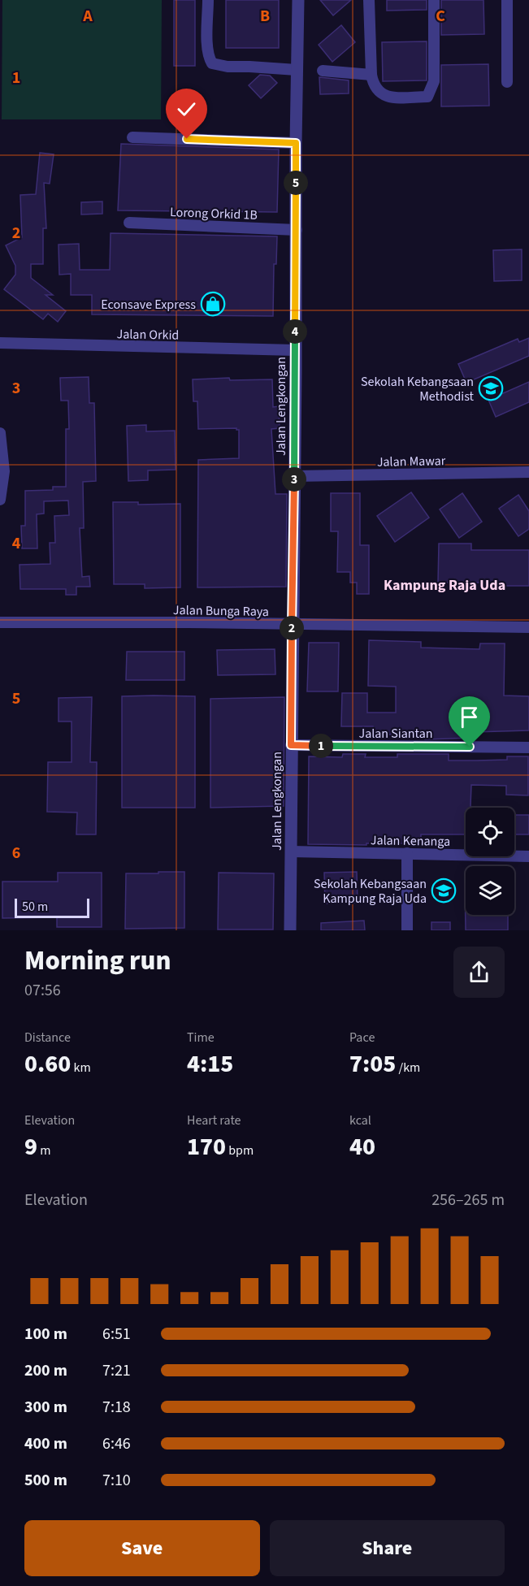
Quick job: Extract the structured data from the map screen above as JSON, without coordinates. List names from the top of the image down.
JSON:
{
  "streets": {
    "street": [
      "Lorong Orkid 1B",
      "Jalan Orkid",
      "Jalan Lengkongan",
      "Jalan Mawar",
      "Jalan Bunga Raya",
      "Jalan Siantan",
      "Jalan Kenanga"
    ]
  },
  "crossings": [
    ["Lorong Orkid 1B", "Jalan Lengkongan"],
    ["Jalan Orkid", "Jalan Lengkongan"],
    ["Jalan Lengkongan", "Jalan Mawar"],
    ["Jalan Lengkongan", "Jalan Bunga Raya"],
    ["Jalan Lengkongan", "Jalan Siantan"],
    ["Jalan Lengkongan", "Jalan Kenanga"]
  ],
  "districts": ["Kampung Raja Uda"],
  "places": {
    "shop": ["Econsave Express"],
    "school or university": ["Sekolah Kebangsaan Methodist", "Sekolah Kebangsaan Kampung Raja Uda"]
  },
  "scale_bar": "50 m",
  "page": {
    "pins": [
      "5",
      "4",
      "3",
      "2",
      "1"
    ],
    "scale": "50 m",
    "heading": ["Morning run", "07:56"],
    "stats": [
      ["Distance", "0.60 km"],
      ["Time", "4:15"],
      ["Pace", "7:05 /km"],
      ["Elevation", "9 m"],
      ["Heart rate", "170 bpm"],
      ["kcal", "40"]
    ],
    "chart": ["Elevation", "256–265 m"],
    "list": [
      {
        "name": "100 m",
        "note": "6:51"
      },
      {
        "name": "200 m",
        "note": "7:21"
      },
      {
        "name": "300 m",
        "note": "7:18"
      },
      {
        "name": "400 m",
        "note": "6:46"
      },
      {
        "name": "500 m",
        "note": "7:10"
      }
    ],
    "buttons": ["Save", "Share"]
  },
  "grid": {
    "columns": ["A", "B", "C"],
    "rows": [
      "1",
      "2",
      "3",
      "4",
      "5",
      "6"
    ]
  }
}
